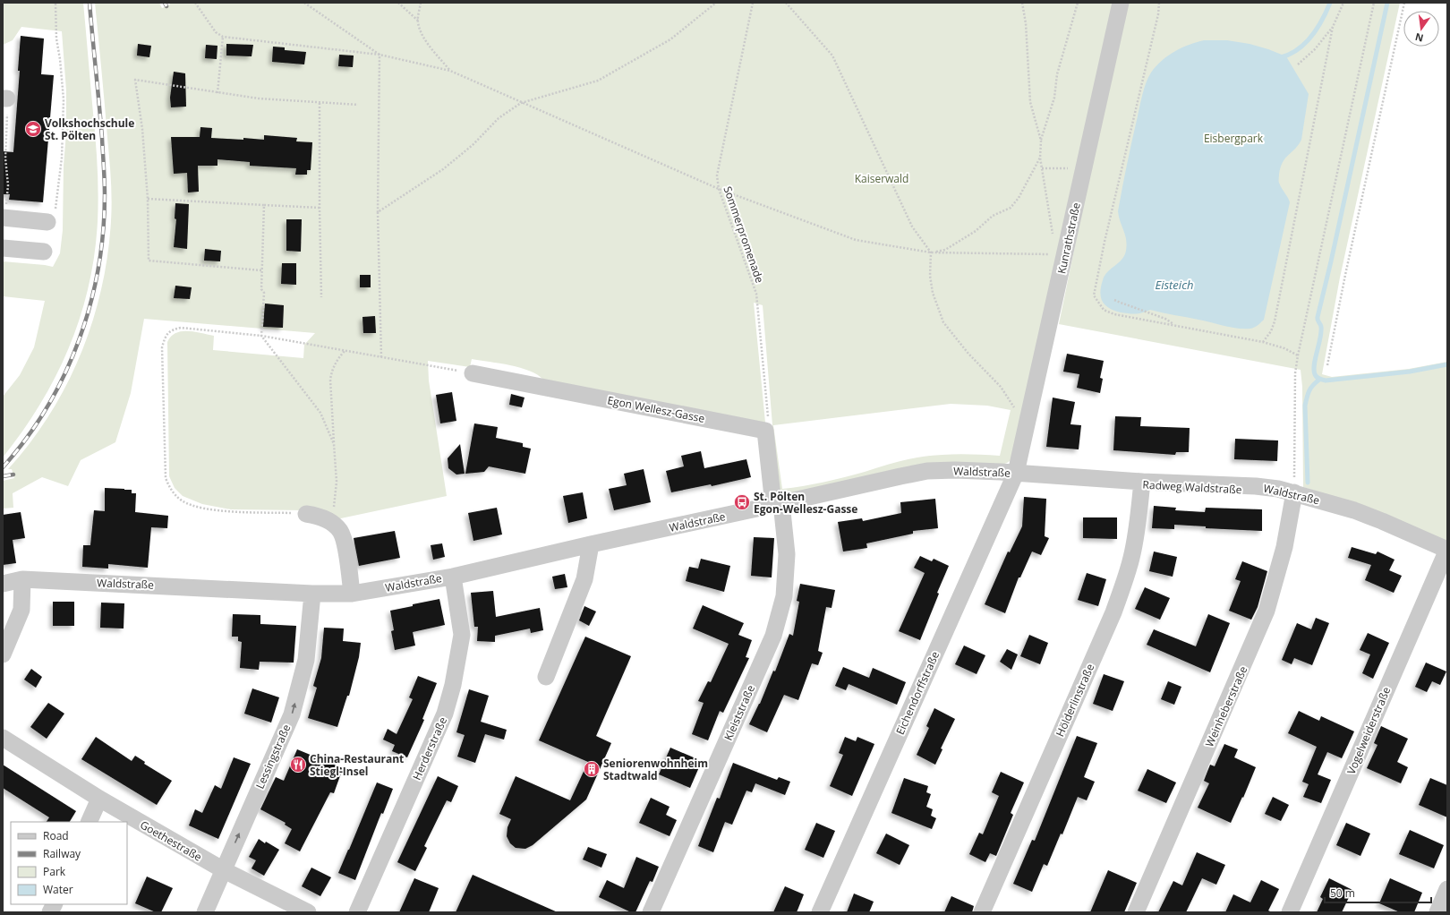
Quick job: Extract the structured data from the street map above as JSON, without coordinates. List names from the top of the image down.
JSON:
{
  "streets": {
    "street": [
      "Kunrathstraße",
      "Egon Wellesz-Gasse",
      "Waldstraße",
      "Eichendorffstraße",
      "Hölderlinstraße",
      "Weinheberstraße",
      "Kleiststraße",
      "Vogelweiderstraße",
      "Herderstraße",
      "Lessingstraße",
      "Goethestraße"
    ],
    "path": ["Sommerpromenade"]
  },
  "crossings": [
    ["Sommerpromenade", "Egon Wellesz-Gasse"],
    ["Kunrathstraße", "Waldstraße"],
    ["Kunrathstraße", "Eichendorffstraße"],
    ["Waldstraße", "Eichendorffstraße"],
    ["Waldstraße", "Hölderlinstraße"],
    ["Waldstraße", "Weinheberstraße"],
    ["Waldstraße", "Kleiststraße"],
    ["Waldstraße", "Vogelweiderstraße"],
    ["Waldstraße", "Herderstraße"],
    ["Waldstraße", "Lessingstraße"],
    ["Lessingstraße", "Goethestraße"]
  ],
  "one_way": ["Lessingstraße"],
  "water": ["Eisteich"],
  "parks": ["Eisbergpark", "Kaiserwald"],
  "places": {
    "school or university": ["Volkshochschule St. Pölten"],
    "bus stop": ["St. Pölten Egon-Wellesz-Gasse"],
    "restaurant": ["China-Restaurant Stiegl-Insel"],
    "building": ["Seniorenwohnheim Stadtwald"]
  },
  "legend": [
    "Road",
    "Railway",
    "Park",
    "Water"
  ],
  "scale_bar": "50 m",
  "north": "bottom"
}
